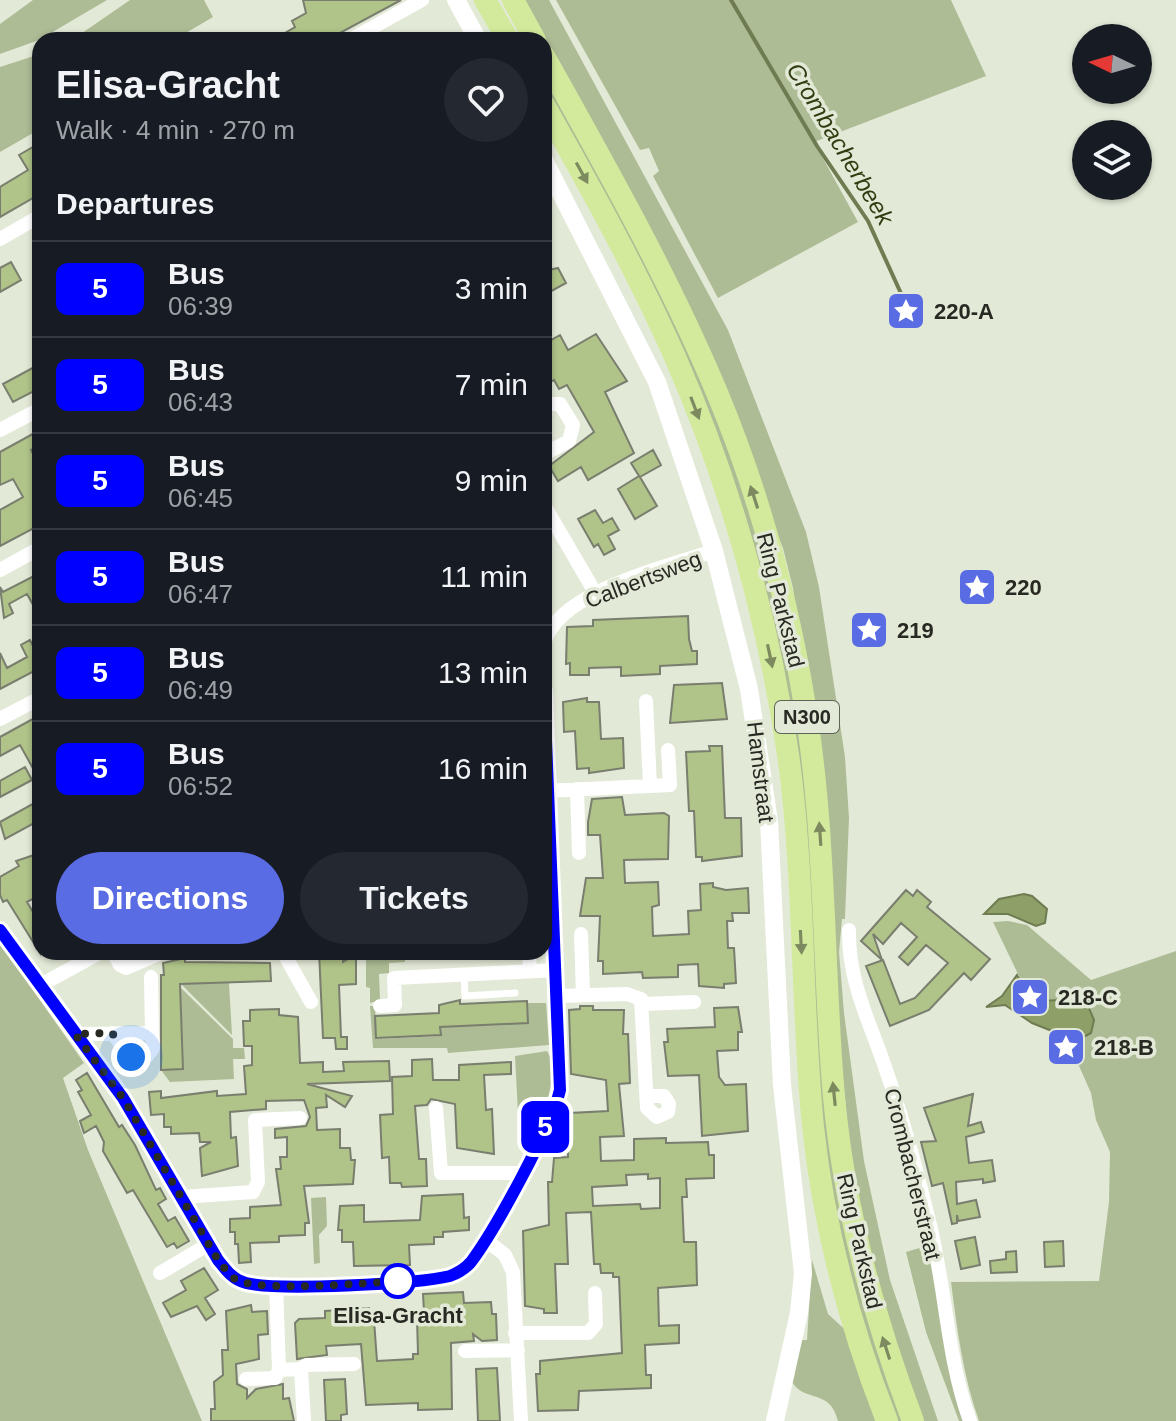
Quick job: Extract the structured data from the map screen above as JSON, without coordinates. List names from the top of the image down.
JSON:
{
  "streets": {
    "highway": ["Ring Parkstad", "N300"],
    "street": ["Calbertsweg", "Hamstraat", "Crombacherstraat"]
  },
  "crossings": [
    ["Calbertsweg", "Hamstraat"]
  ],
  "water": ["Crombacherbeek"],
  "places": {
    "place": [
      "220-A",
      "220",
      "219",
      "218-C",
      "218-B"
    ],
    "other": ["Elisa-Gracht"]
  },
  "lines": ["bus line 5"],
  "north": "left",
  "page": {
    "on_map": "5",
    "heading": [
      ["Elisa-Gracht", "Walk · 4 min · 270 m"],
      "Departures"
    ],
    "list": [
      {
        "mark": "5",
        "name": "Bus",
        "note": "06:39",
        "value": "3 min"
      },
      {
        "mark": "5",
        "name": "Bus",
        "note": "06:43",
        "value": "7 min"
      },
      {
        "mark": "5",
        "name": "Bus",
        "note": "06:45",
        "value": "9 min"
      },
      {
        "mark": "5",
        "name": "Bus",
        "note": "06:47",
        "value": "11 min"
      },
      {
        "mark": "5",
        "name": "Bus",
        "note": "06:49",
        "value": "13 min"
      },
      {
        "mark": "5",
        "name": "Bus",
        "note": "06:52",
        "value": "16 min"
      }
    ],
    "buttons": ["Directions", "Tickets"]
  }
}
